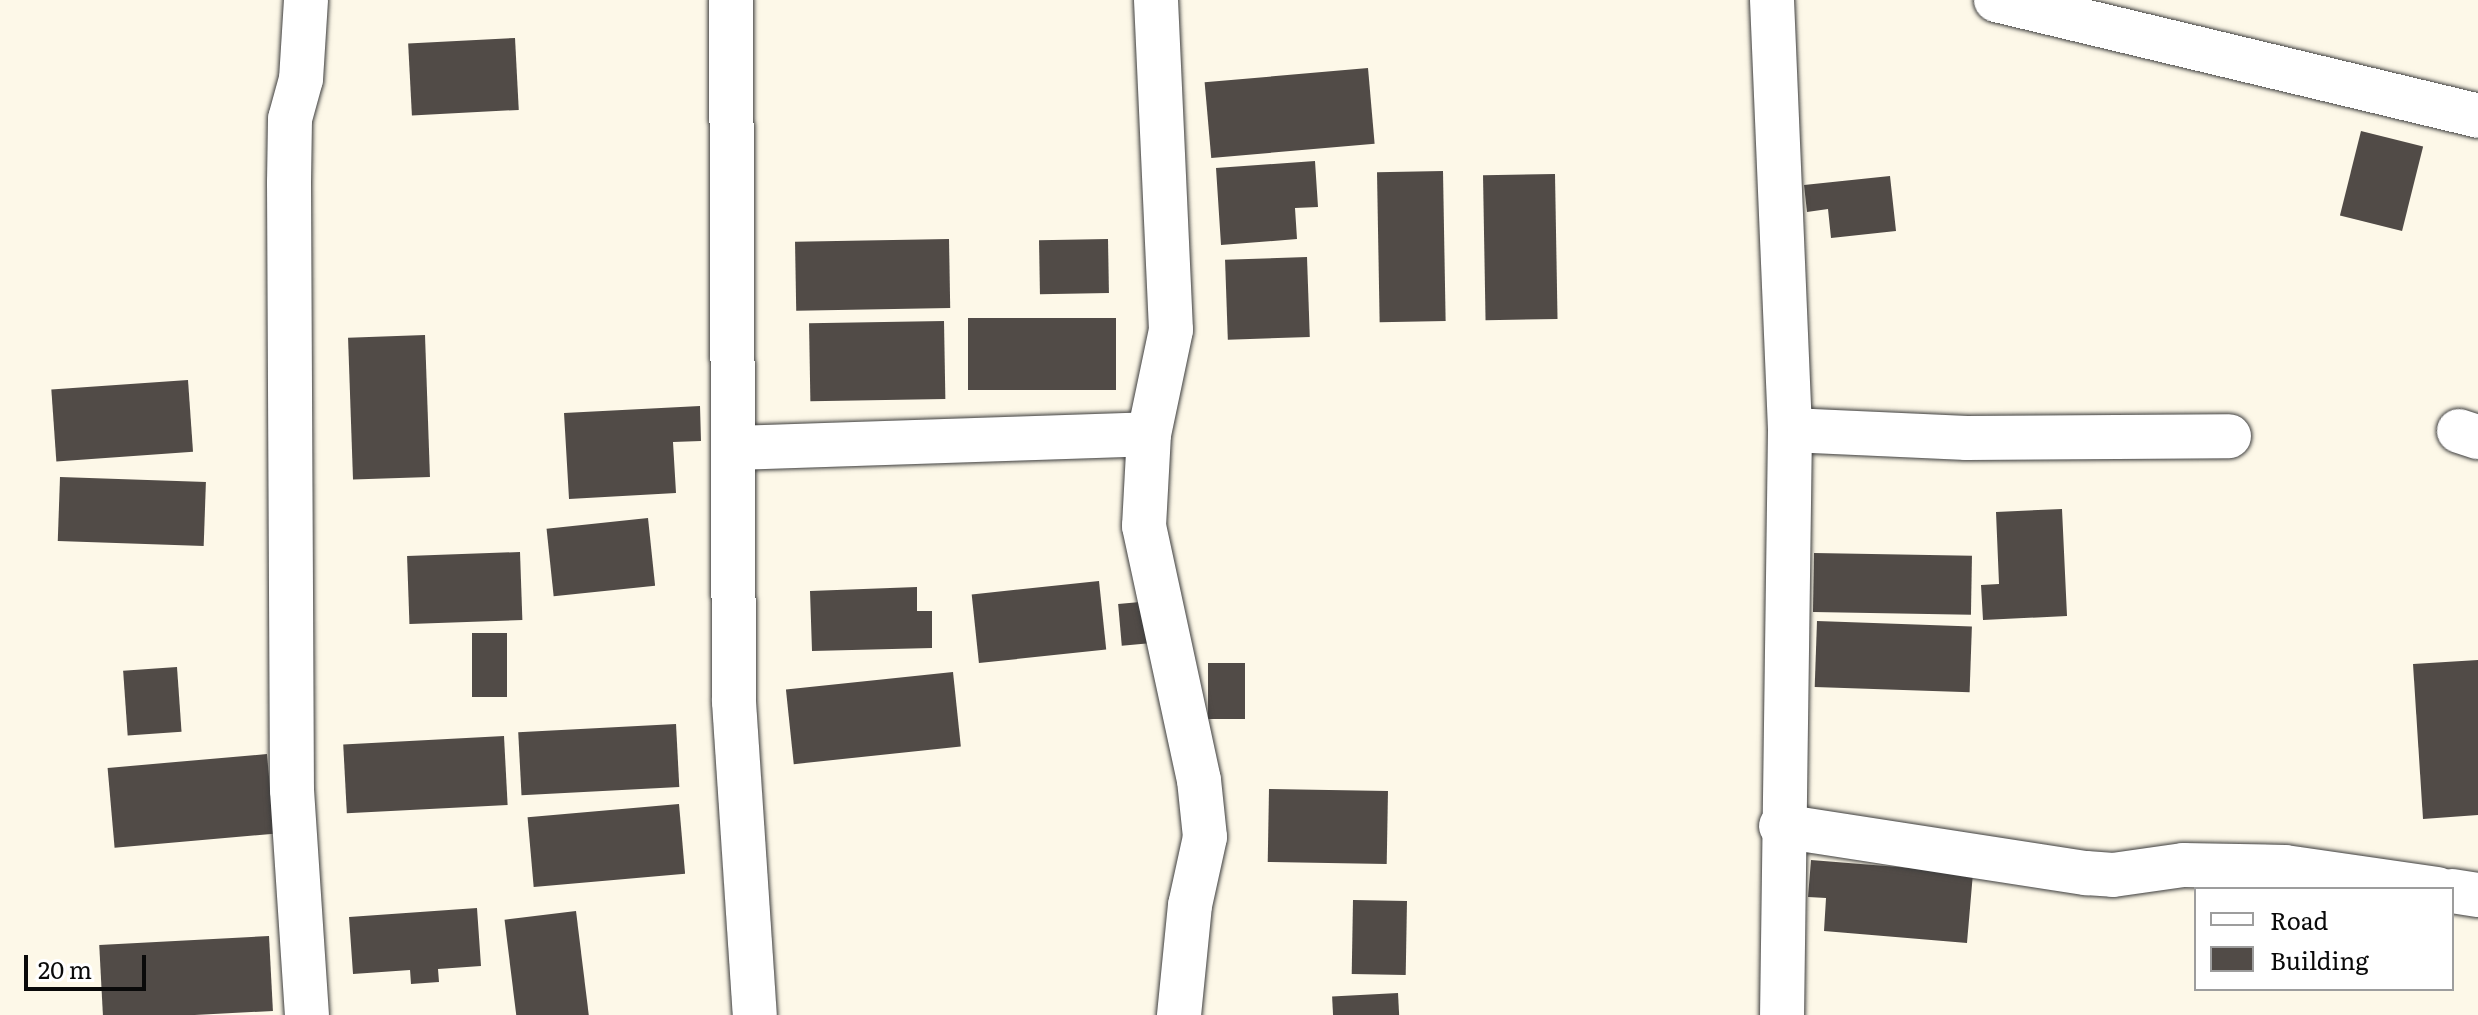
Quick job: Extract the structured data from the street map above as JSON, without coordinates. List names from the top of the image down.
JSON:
{
  "legend": ["Road", "Building"],
  "scale_bar": "20 m"
}
